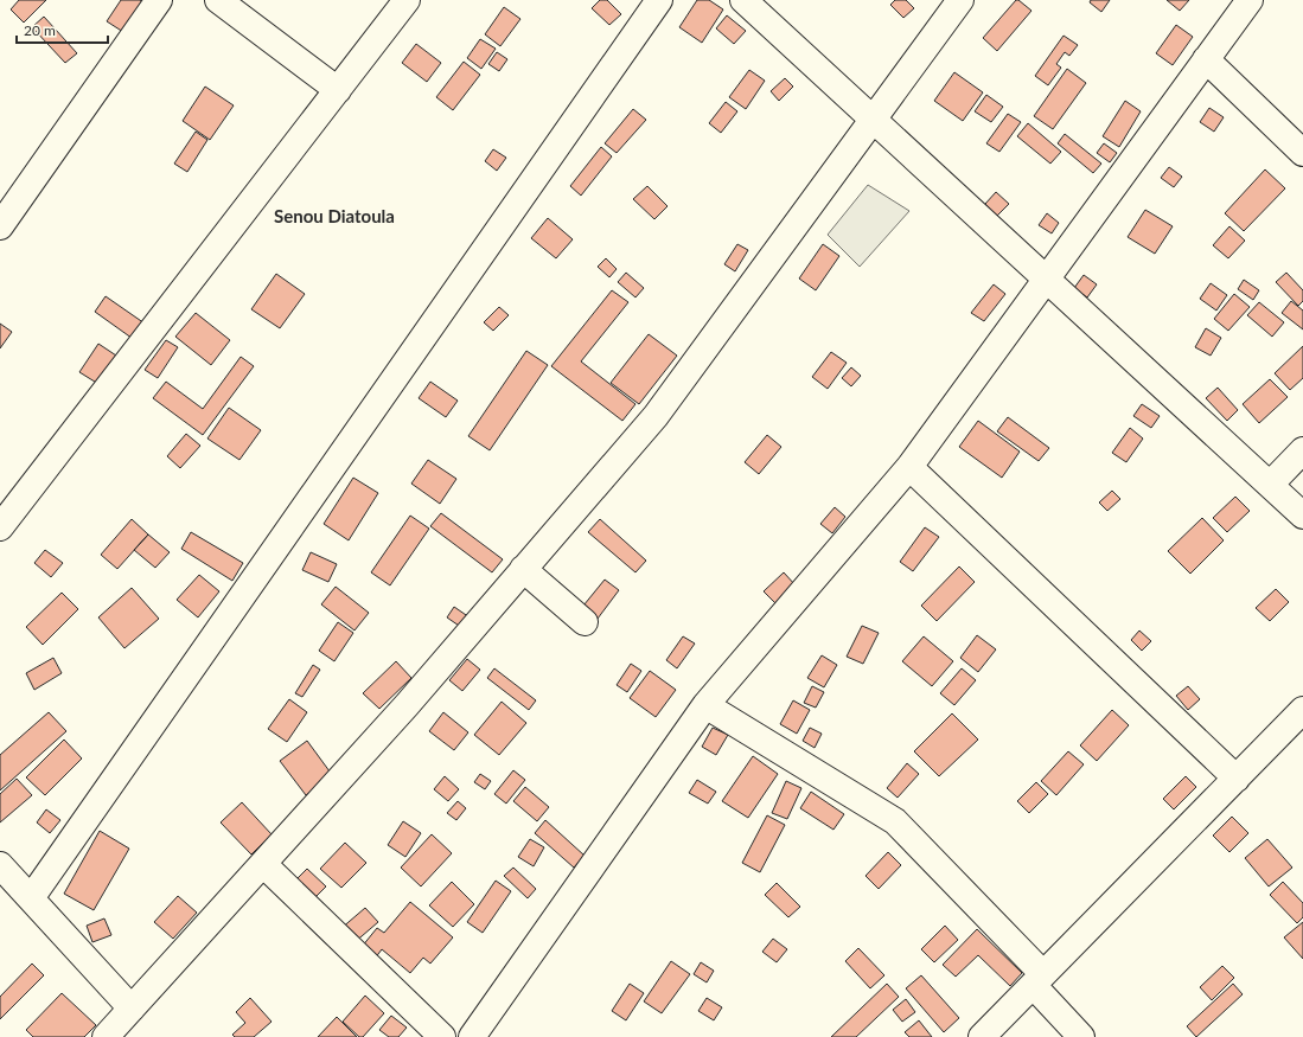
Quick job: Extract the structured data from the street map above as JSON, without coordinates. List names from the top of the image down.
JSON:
{
  "districts": ["Senou Diatoula"],
  "scale_bar": "20 m"
}
